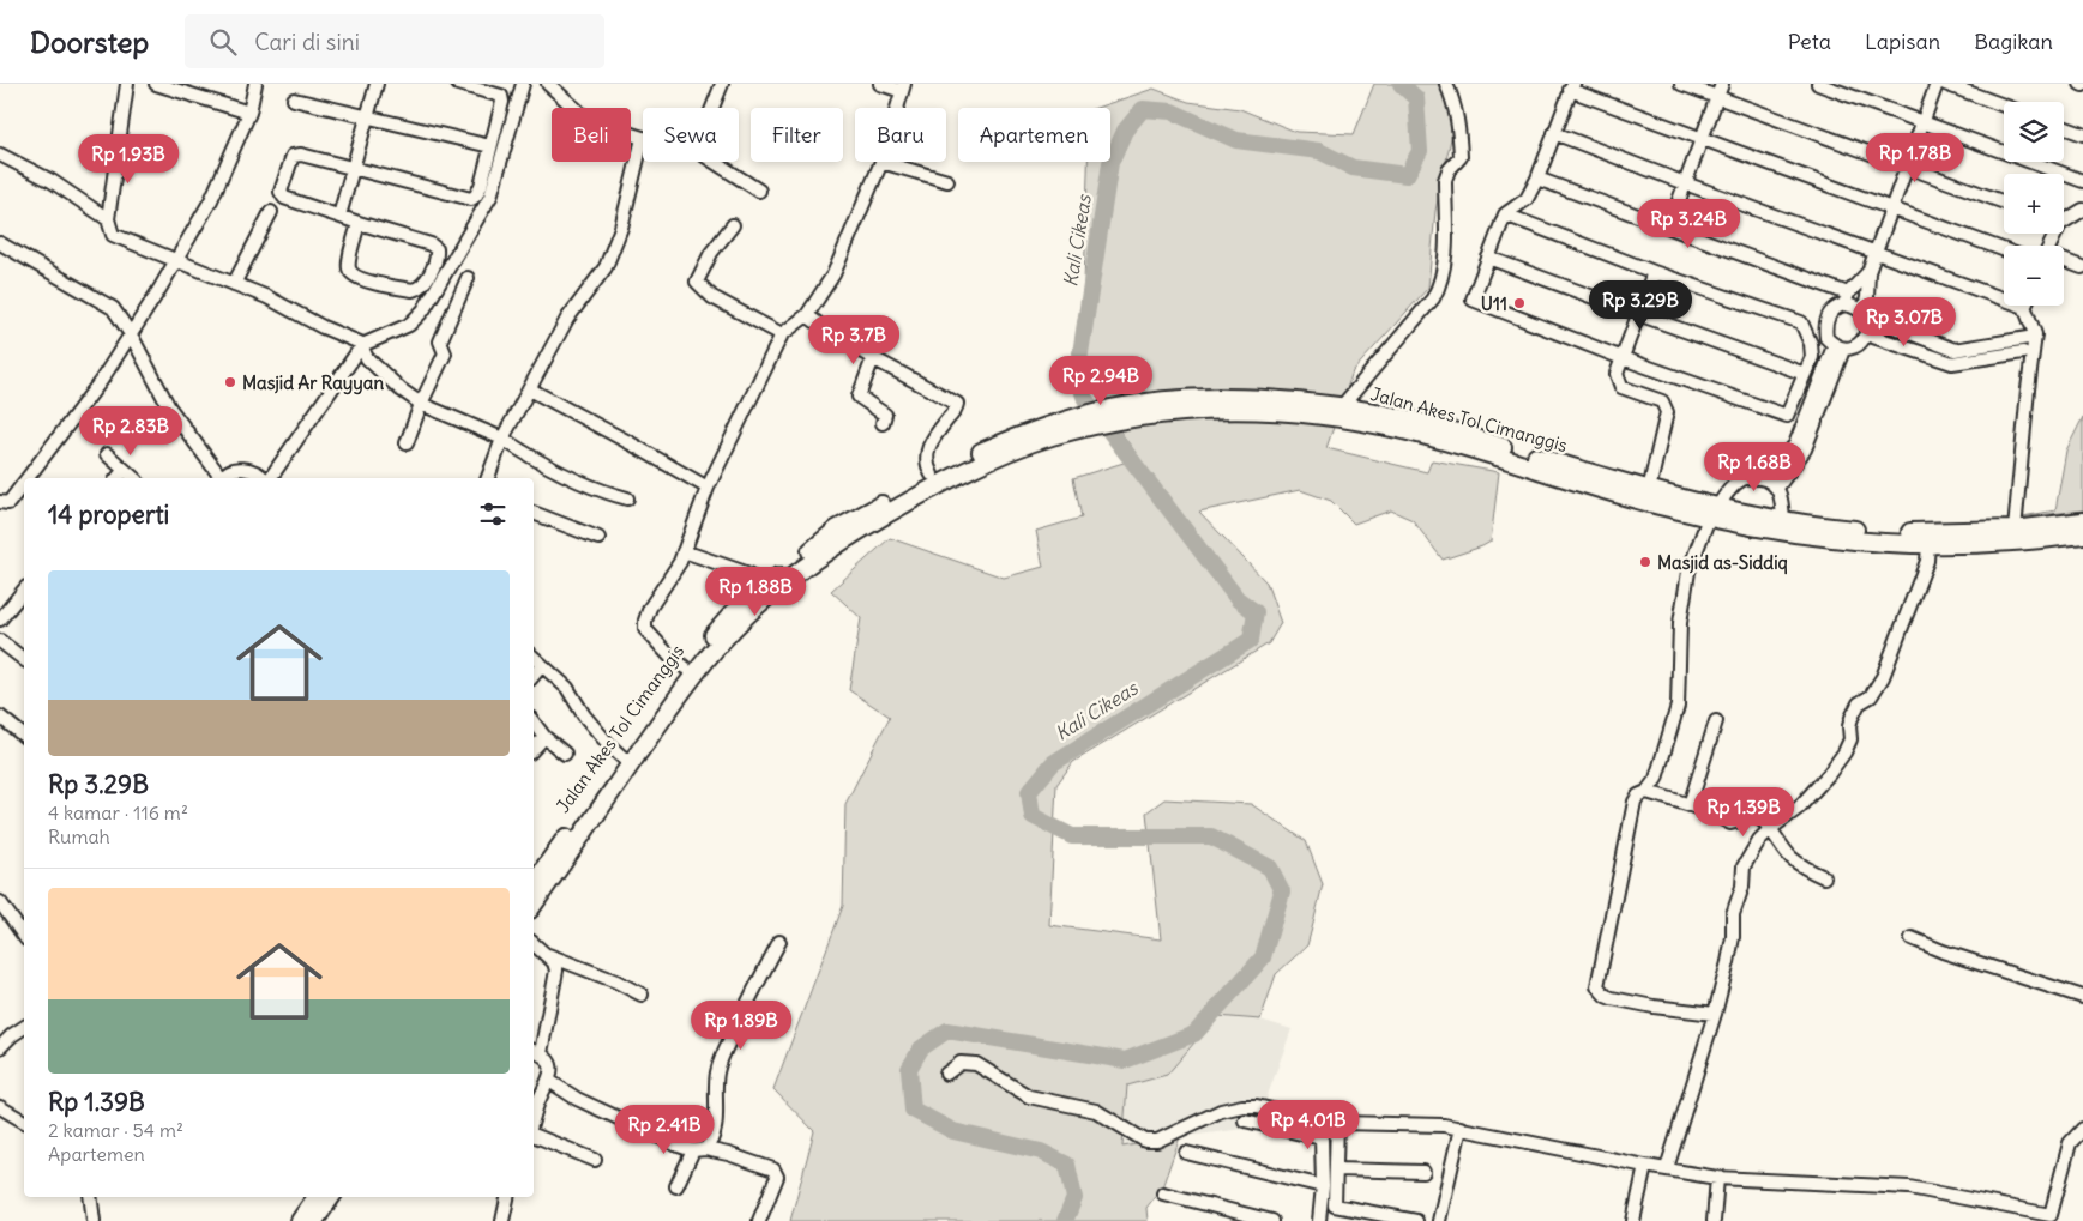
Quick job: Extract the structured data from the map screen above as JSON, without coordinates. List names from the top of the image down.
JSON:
{
  "streets": {
    "main road": ["Jalan Akes Tol Cimanggis"]
  },
  "water": ["Kali Cikeas"],
  "places": ["U11", "Masjid Ar Rayyan", "Masjid as-Siddiq"],
  "page": {
    "header": "Doorstep",
    "search": "Cari di sini",
    "nav": ["Peta", "Lapisan", "Bagikan"],
    "map_buttons": ["+", "−"],
    "chip": [
      "Beli",
      "Sewa",
      "Filter",
      "Baru",
      "Apartemen"
    ],
    "price": [
      "Rp 1.78B",
      "Rp 1.93B",
      "Rp 3.24B",
      "Rp 3.29B",
      "Rp 3.07B",
      "Rp 3.7B",
      "Rp 2.94B",
      "Rp 2.83B",
      "Rp 1.68B",
      "Rp 1.88B",
      "Rp 1.39B",
      "Rp 1.89B",
      "Rp 4.01B",
      "Rp 2.41B"
    ],
    "heading": "14 properti",
    "list": [
      {
        "name": "Rp 3.29B",
        "note": "4 kamar · 116 m² · Rumah"
      },
      {
        "name": "Rp 1.39B",
        "note": "2 kamar · 54 m² · Apartemen"
      }
    ]
  }
}
